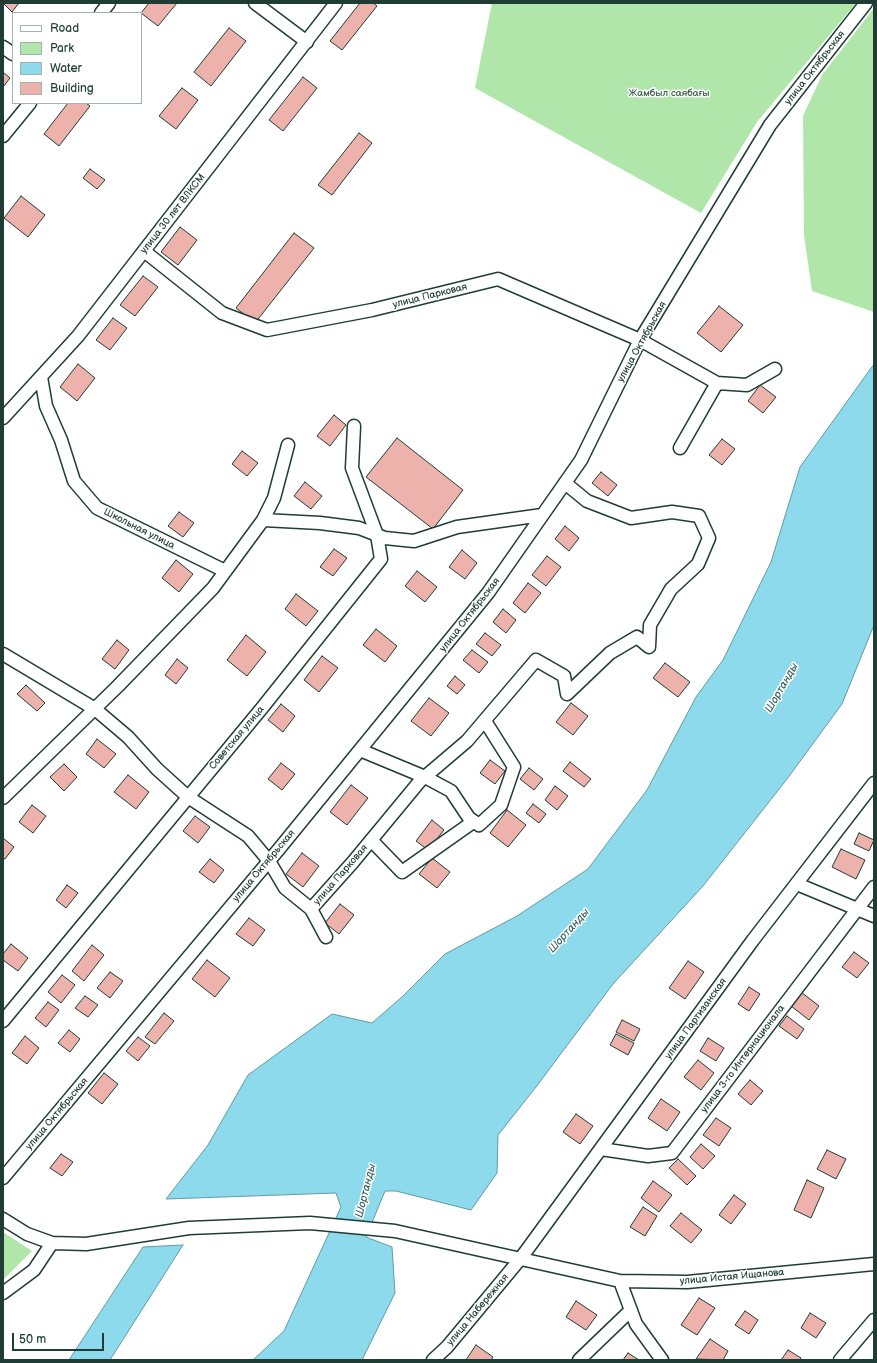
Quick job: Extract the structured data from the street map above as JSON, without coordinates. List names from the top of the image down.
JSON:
{
  "streets": {
    "street": [
      "улица Октябрьская",
      "улица 30 лет ВЛКСМ",
      "улица Парковая",
      "Школьная улица",
      "Советская улица",
      "улица Партизанская",
      "улица 3-го Интернационала",
      "улица Истая Ищанова",
      "улица Набережная"
    ]
  },
  "crossings": [
    ["улица Октябрьская", "улица Парковая"],
    ["улица 30 лет ВЛКСМ", "улица Парковая"],
    ["улица 30 лет ВЛКСМ", "Школьная улица"],
    ["улица Партизанская", "улица 3-го Интернационала"],
    ["улица Партизанская", "улица Истая Ищанова"],
    ["улица Партизанская", "улица Набережная"],
    ["улица Истая Ищанова", "улица Набережная"]
  ],
  "water": ["Шортанды"],
  "parks": ["Жамбыл саябағы"],
  "legend": [
    "Road",
    "Park",
    "Water",
    "Building"
  ],
  "scale_bar": "50 m"
}
